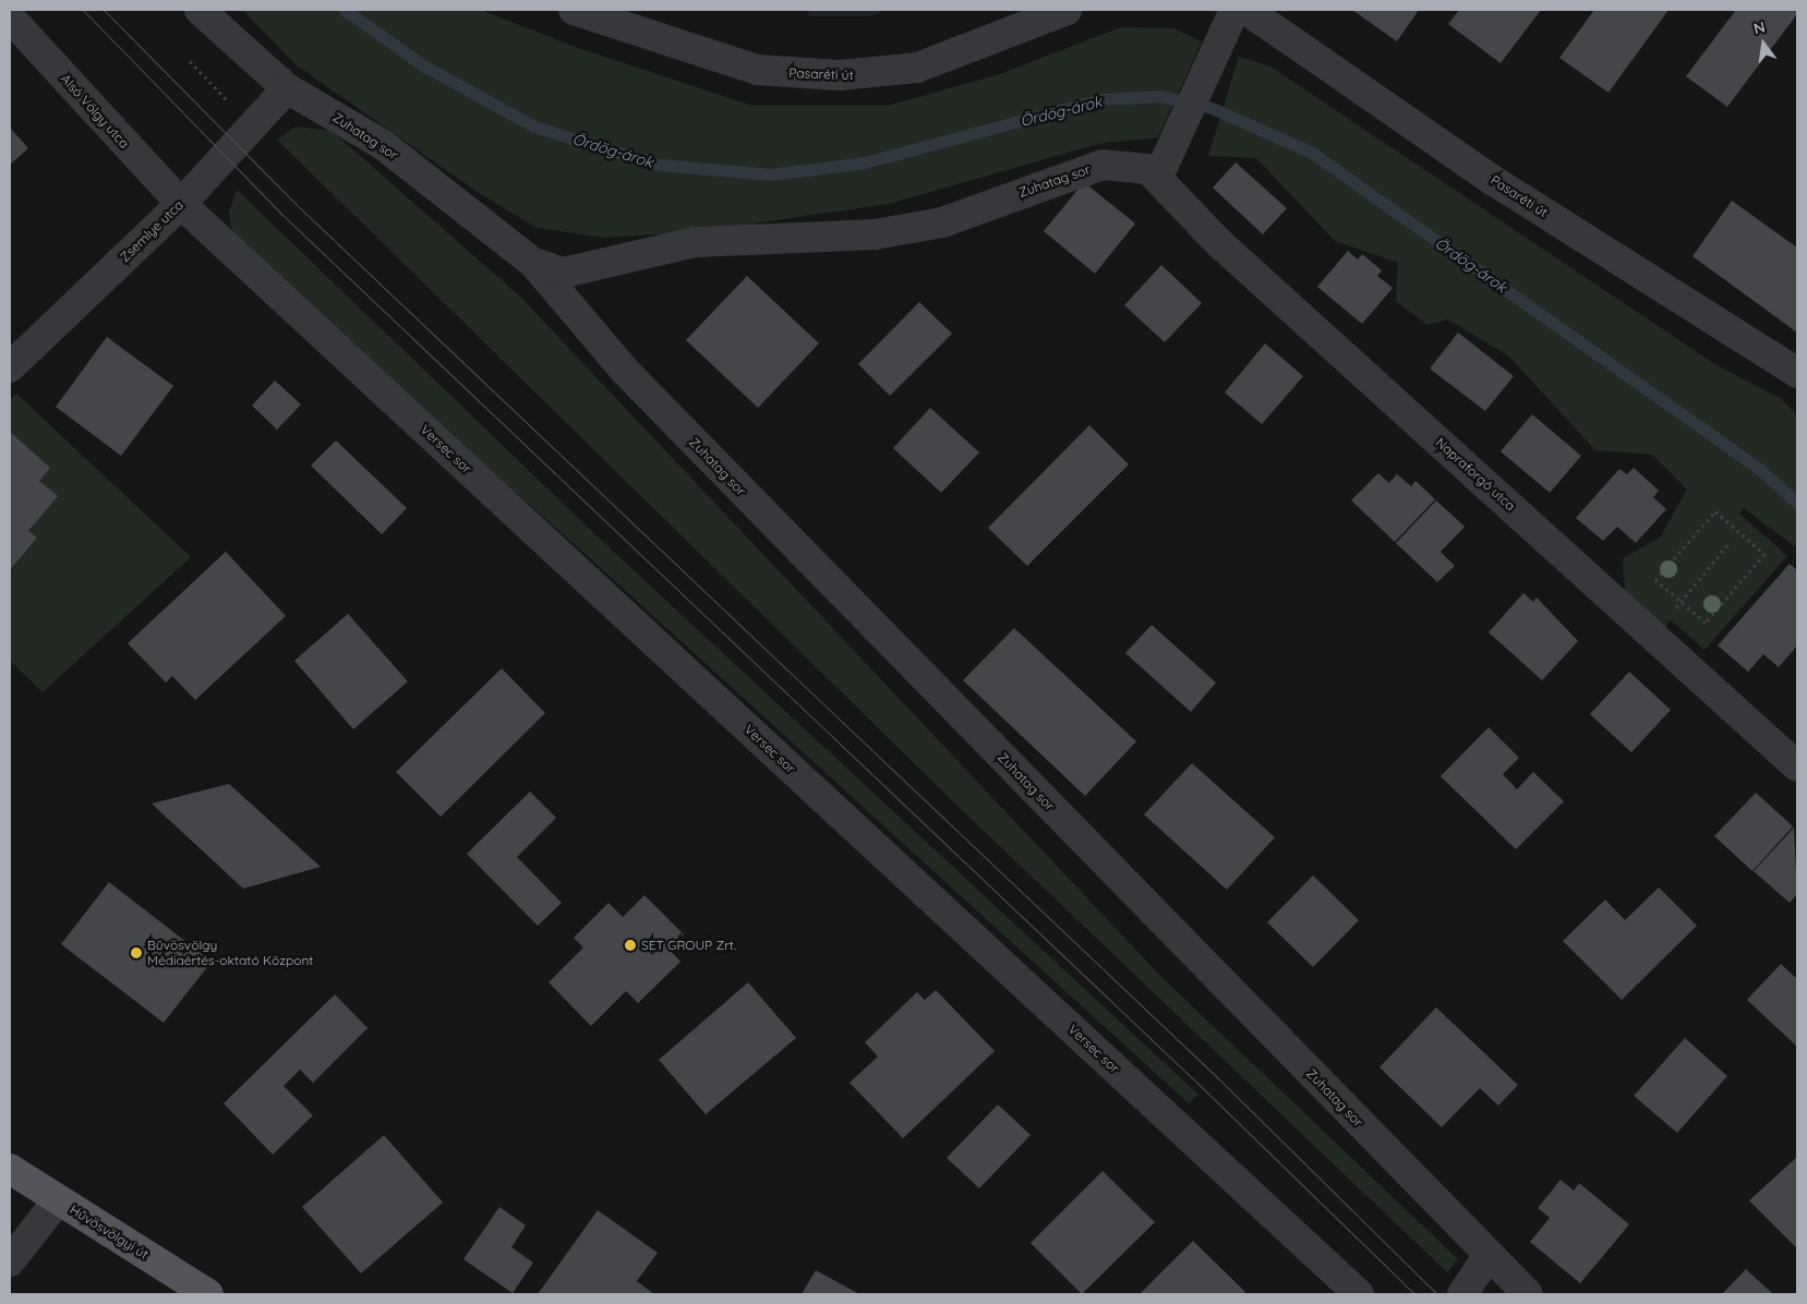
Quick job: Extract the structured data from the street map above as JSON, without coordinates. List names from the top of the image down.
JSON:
{
  "streets": {
    "main road": ["Hűvösvölgyi út"],
    "street": [
      "Pasaréti út",
      "Alsó Völgy utca",
      "Zuhatag sor",
      "Zsemlye utca",
      "Versec sor",
      "Napraforgó utca"
    ]
  },
  "crossings": [
    ["Alsó Völgy utca", "Zsemlye utca"],
    ["Alsó Völgy utca", "Versec sor"],
    ["Zuhatag sor", "Zsemlye utca"],
    ["Zuhatag sor", "Napraforgó utca"],
    ["Zsemlye utca", "Versec sor"]
  ],
  "water": ["Ördög-árok"],
  "places": ["SET GROUP Zrt.", "Bűvösvölgy Médiaértés-oktató Központ"],
  "north": "top"
}
